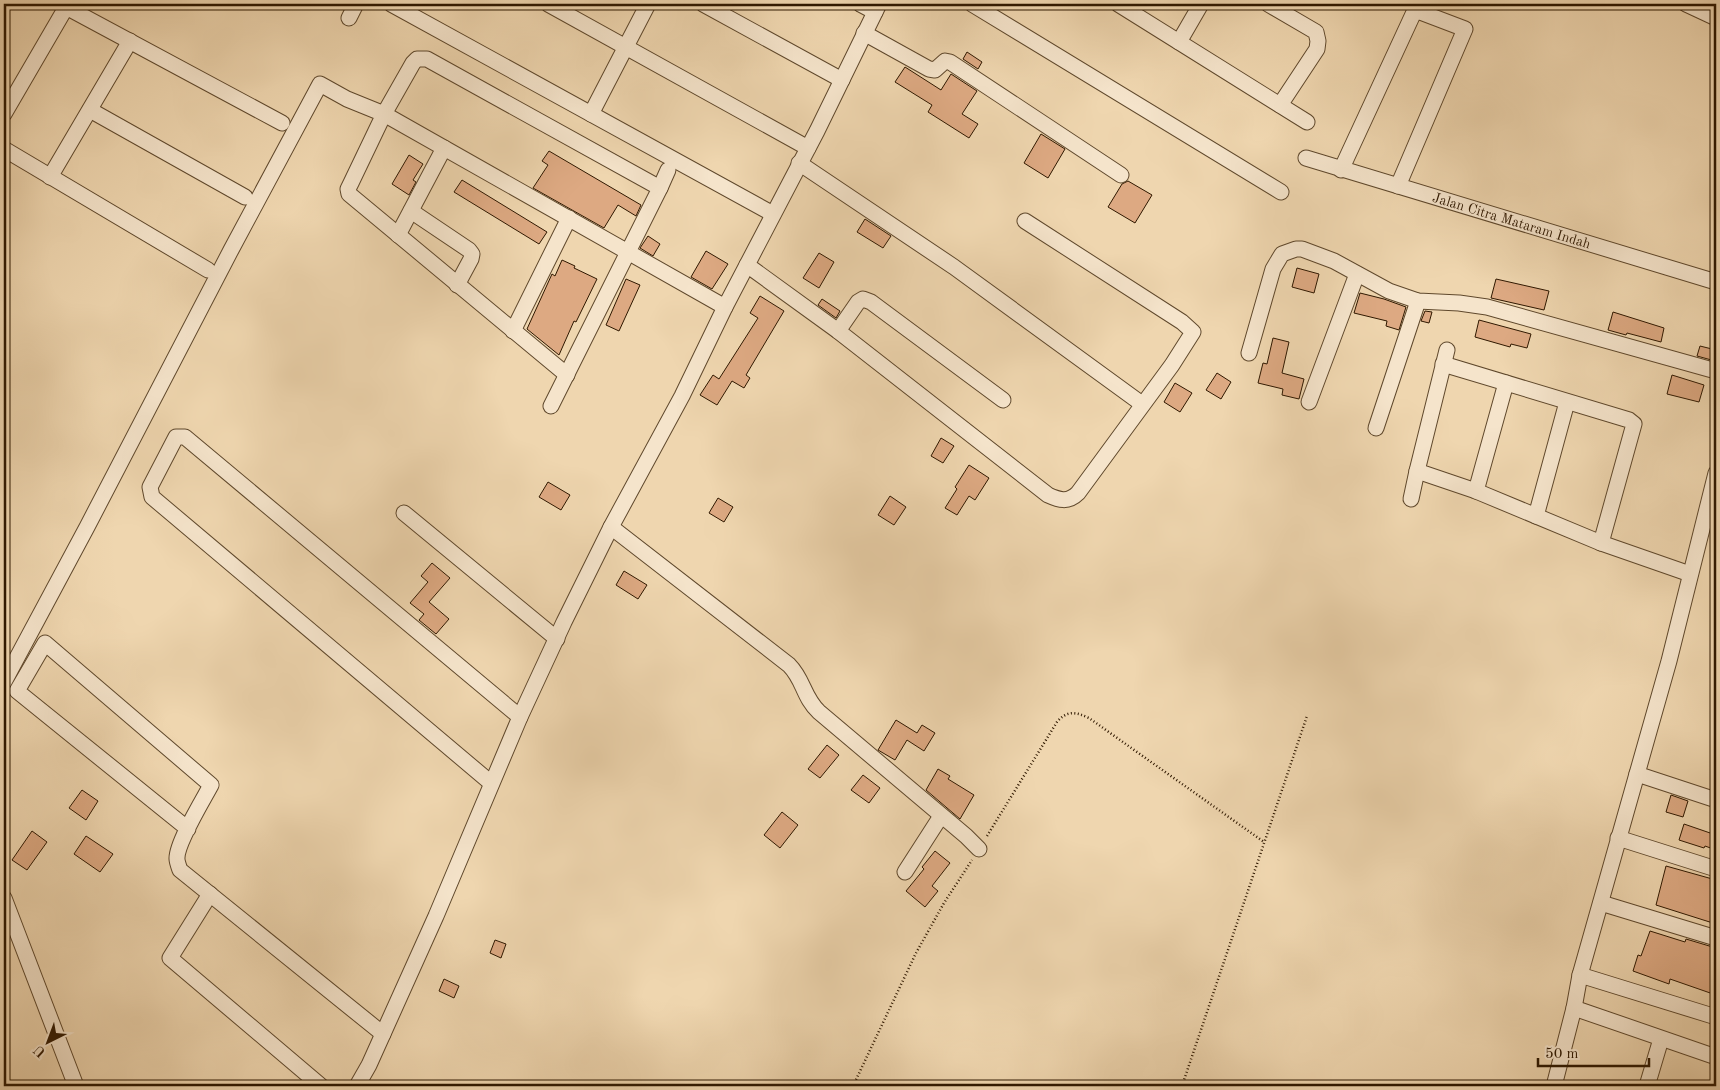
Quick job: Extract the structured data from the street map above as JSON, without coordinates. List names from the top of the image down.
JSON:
{
  "streets": {
    "street": ["Jalan Citra Mataram Indah"]
  },
  "scale_bar": "50 m",
  "north": "bottom left"
}
